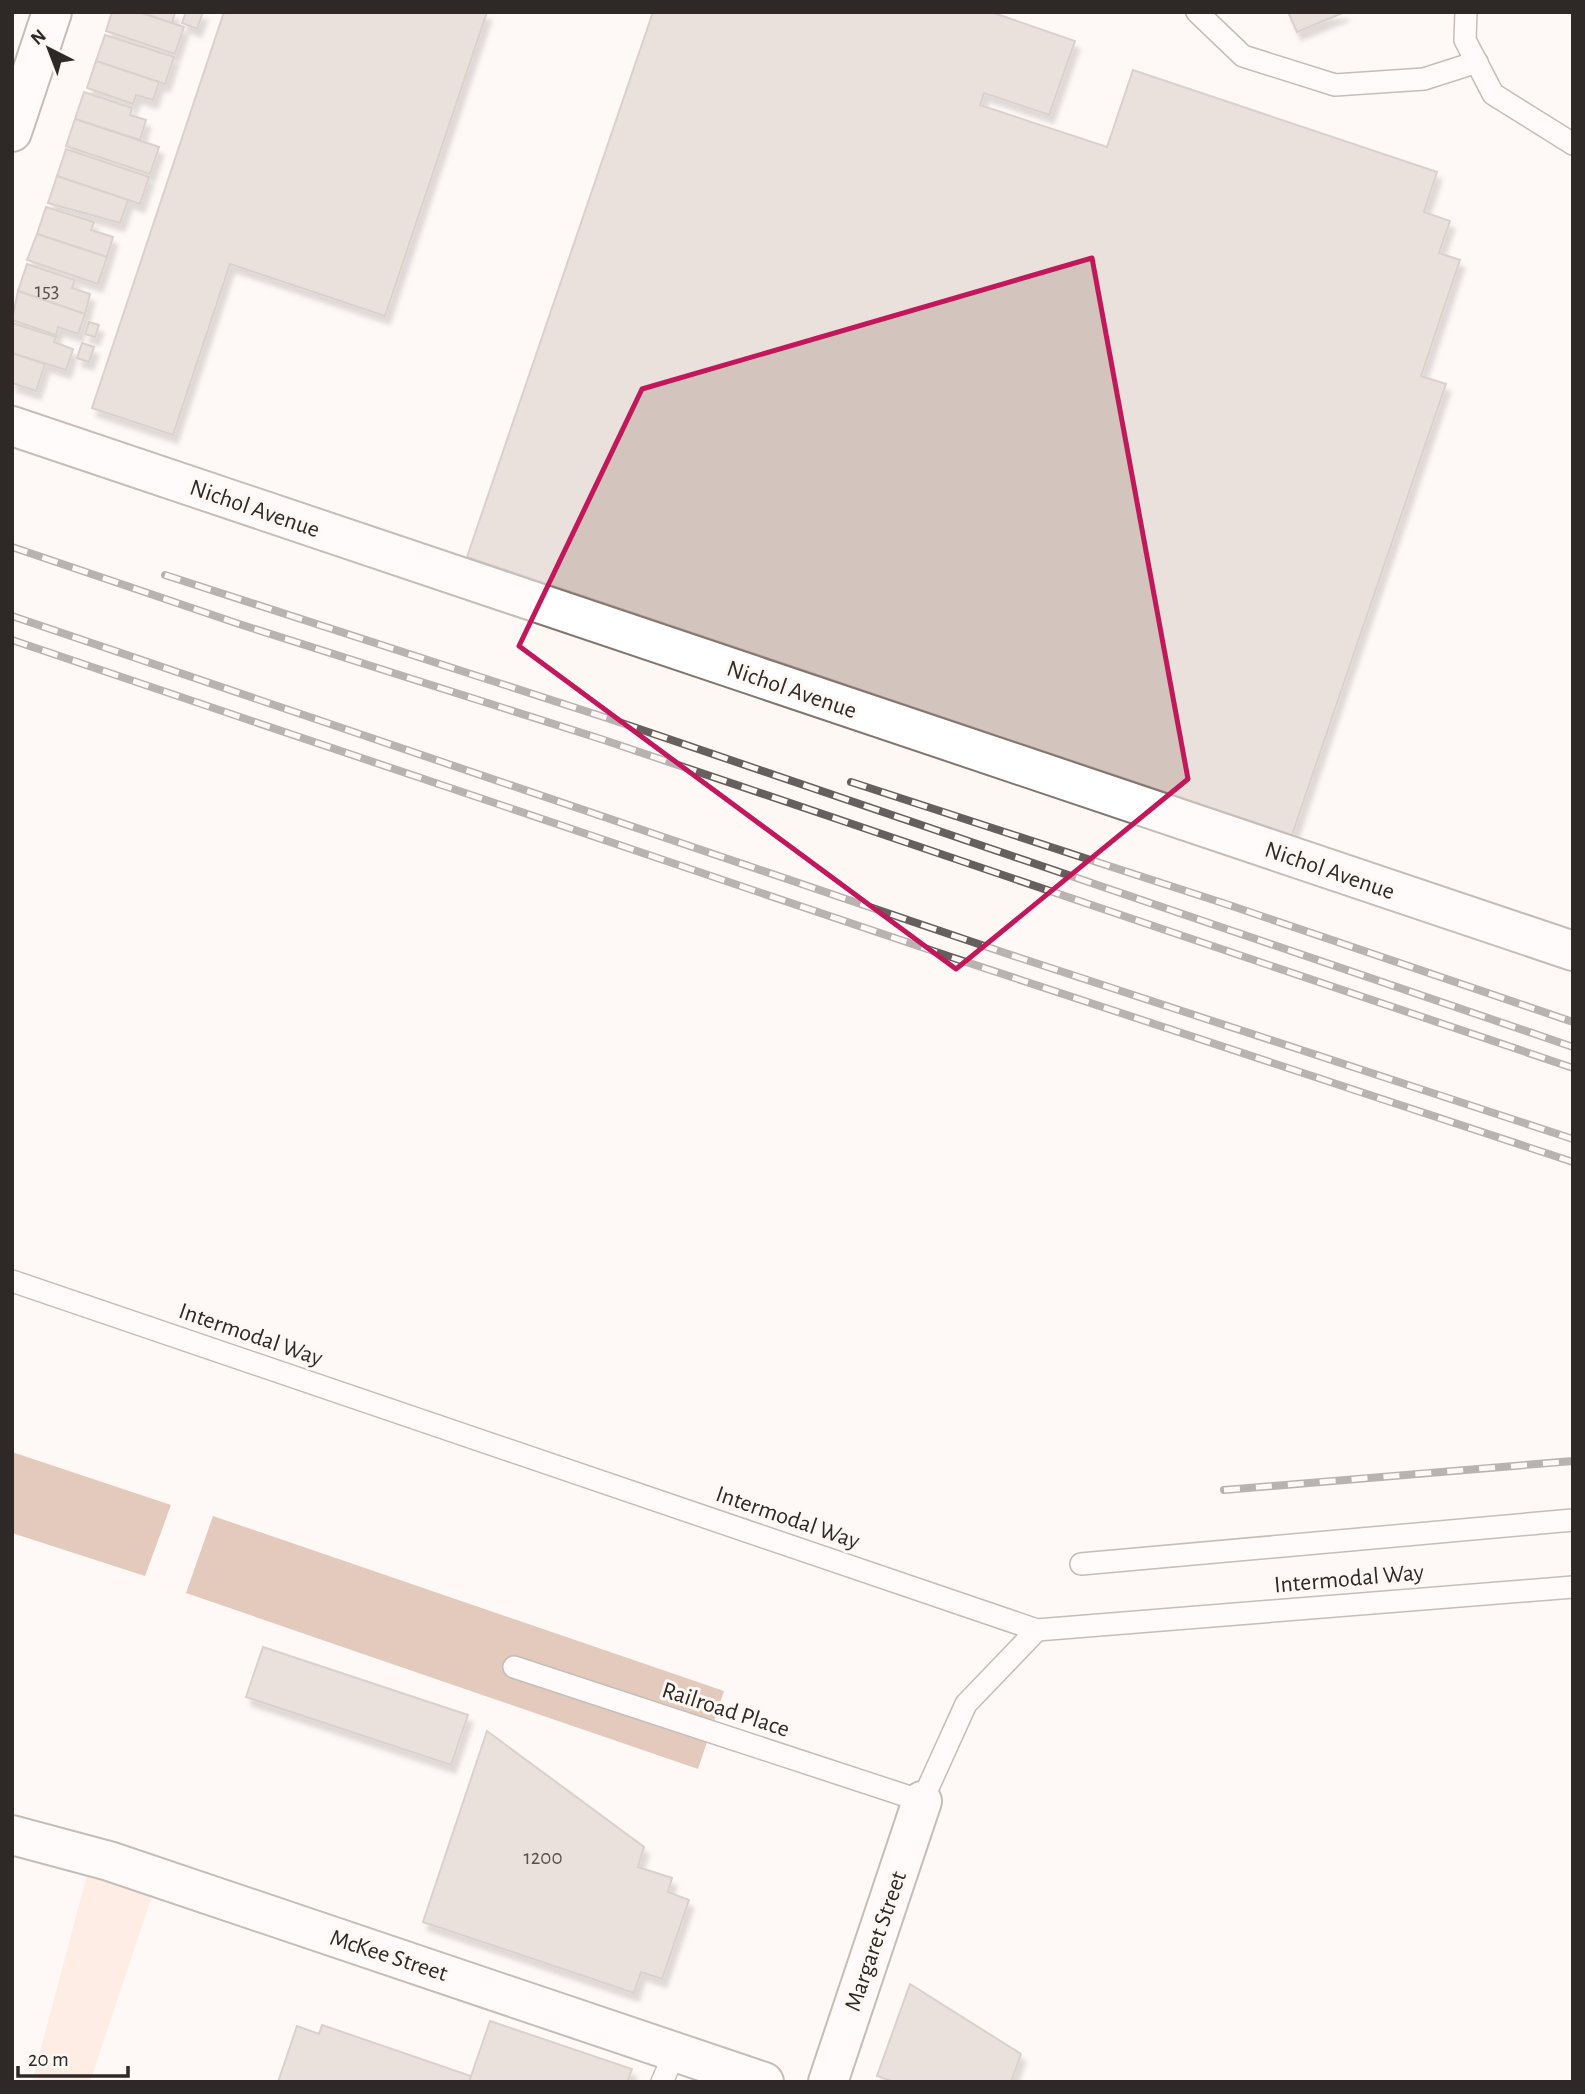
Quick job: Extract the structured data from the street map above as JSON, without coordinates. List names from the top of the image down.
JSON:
{
  "streets": {
    "street": ["Nichol Avenue", "Margaret Street", "McKee Street"],
    "lane": ["Intermodal Way", "Railroad Place"]
  },
  "crossings": [
    ["Railroad Place", "Margaret Street"]
  ],
  "house_numbers": ["153", "1200"],
  "scale_bar": "20 m",
  "north": "top left"
}
